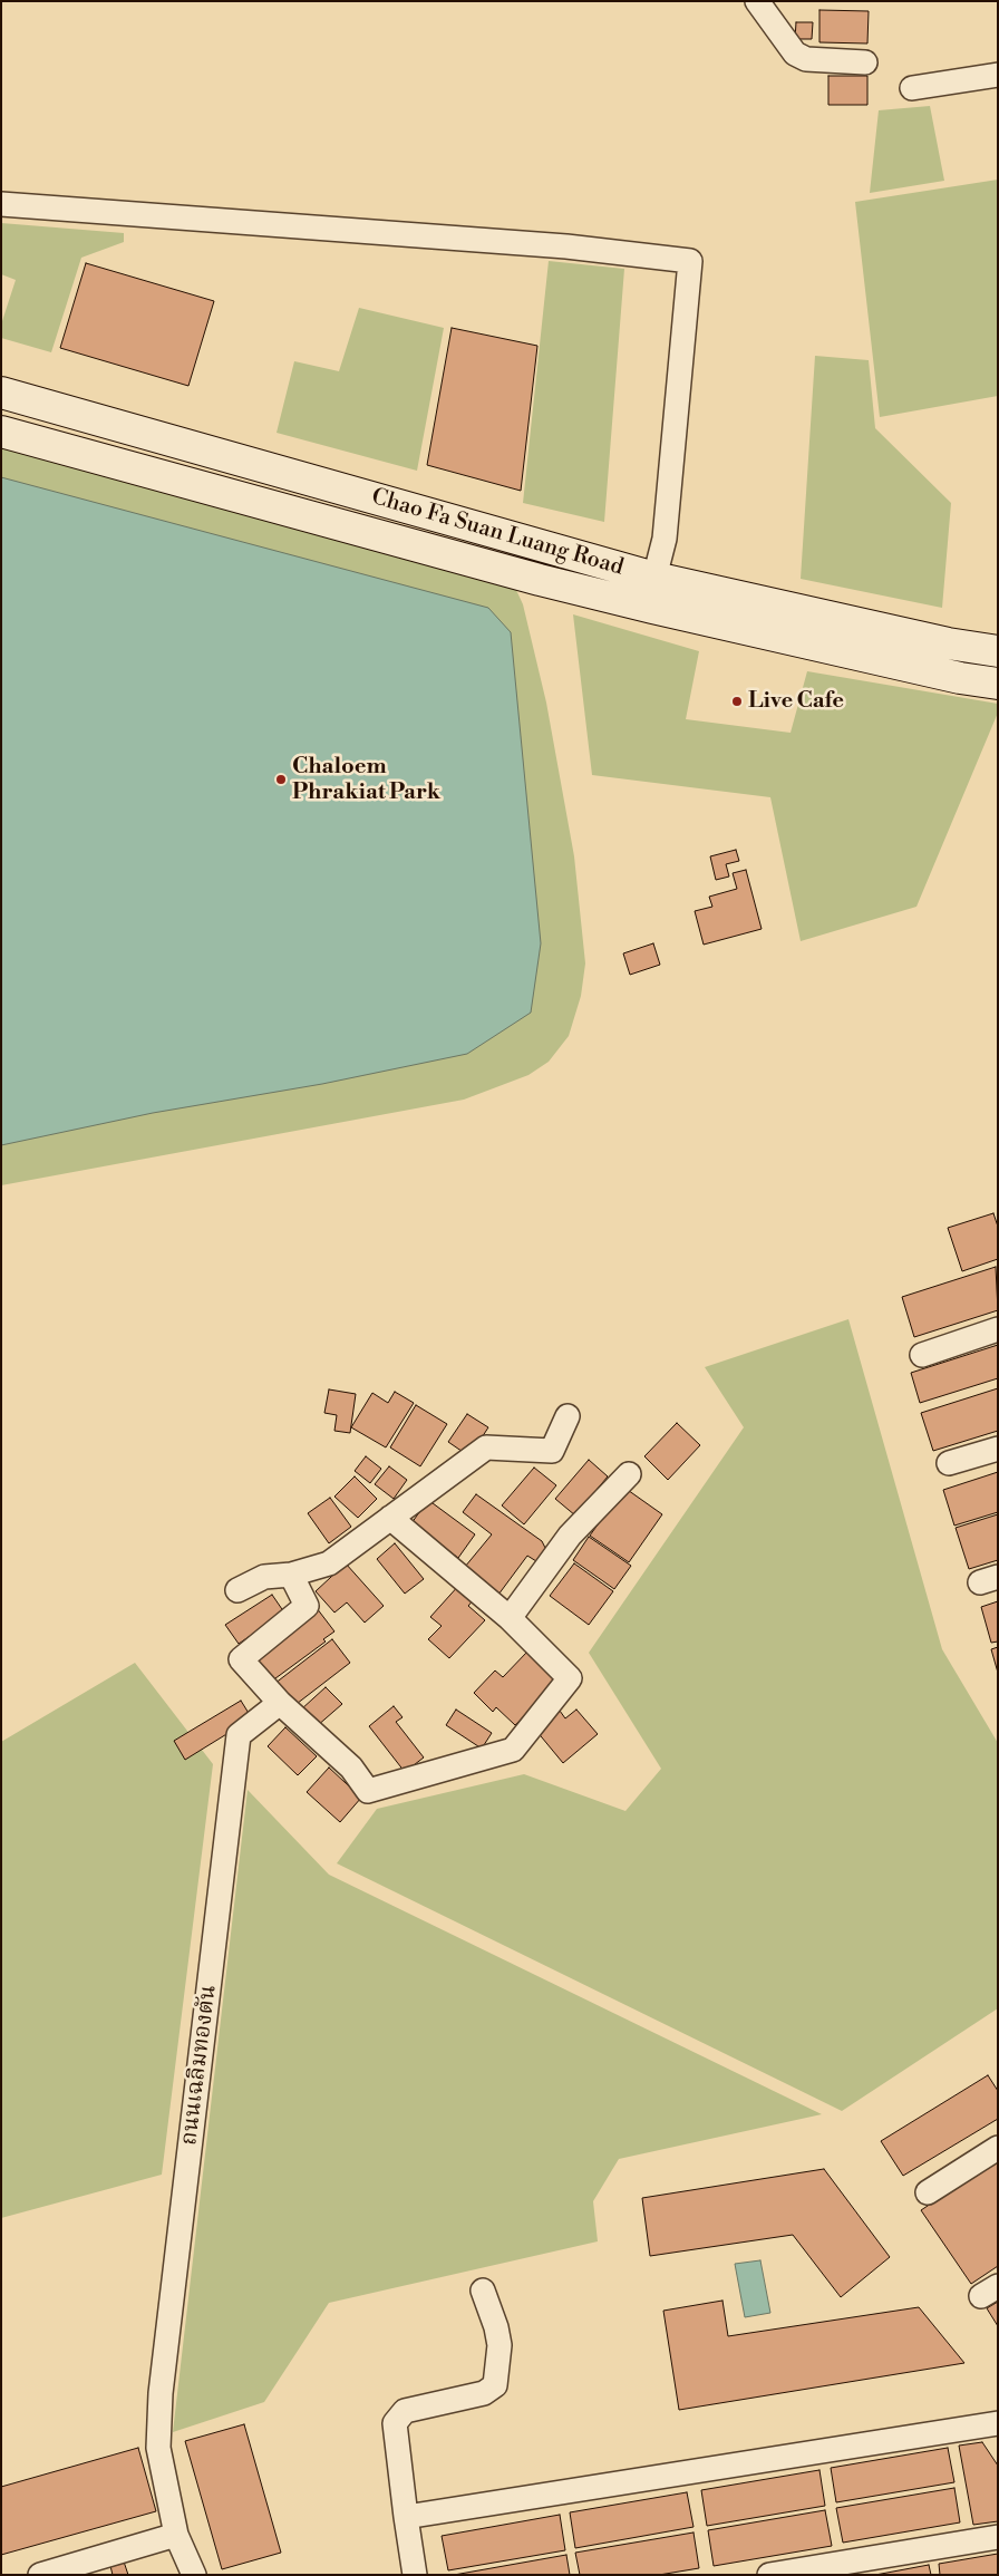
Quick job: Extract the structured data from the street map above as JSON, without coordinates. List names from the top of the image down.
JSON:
{
  "streets": {
    "main road": ["Chao Fa Suan Luang Road"],
    "street": ["ถนนเฉลิมทองตัน"]
  },
  "places": ["Live Cafe", "Chaloem Phrakiat Park"]
}
